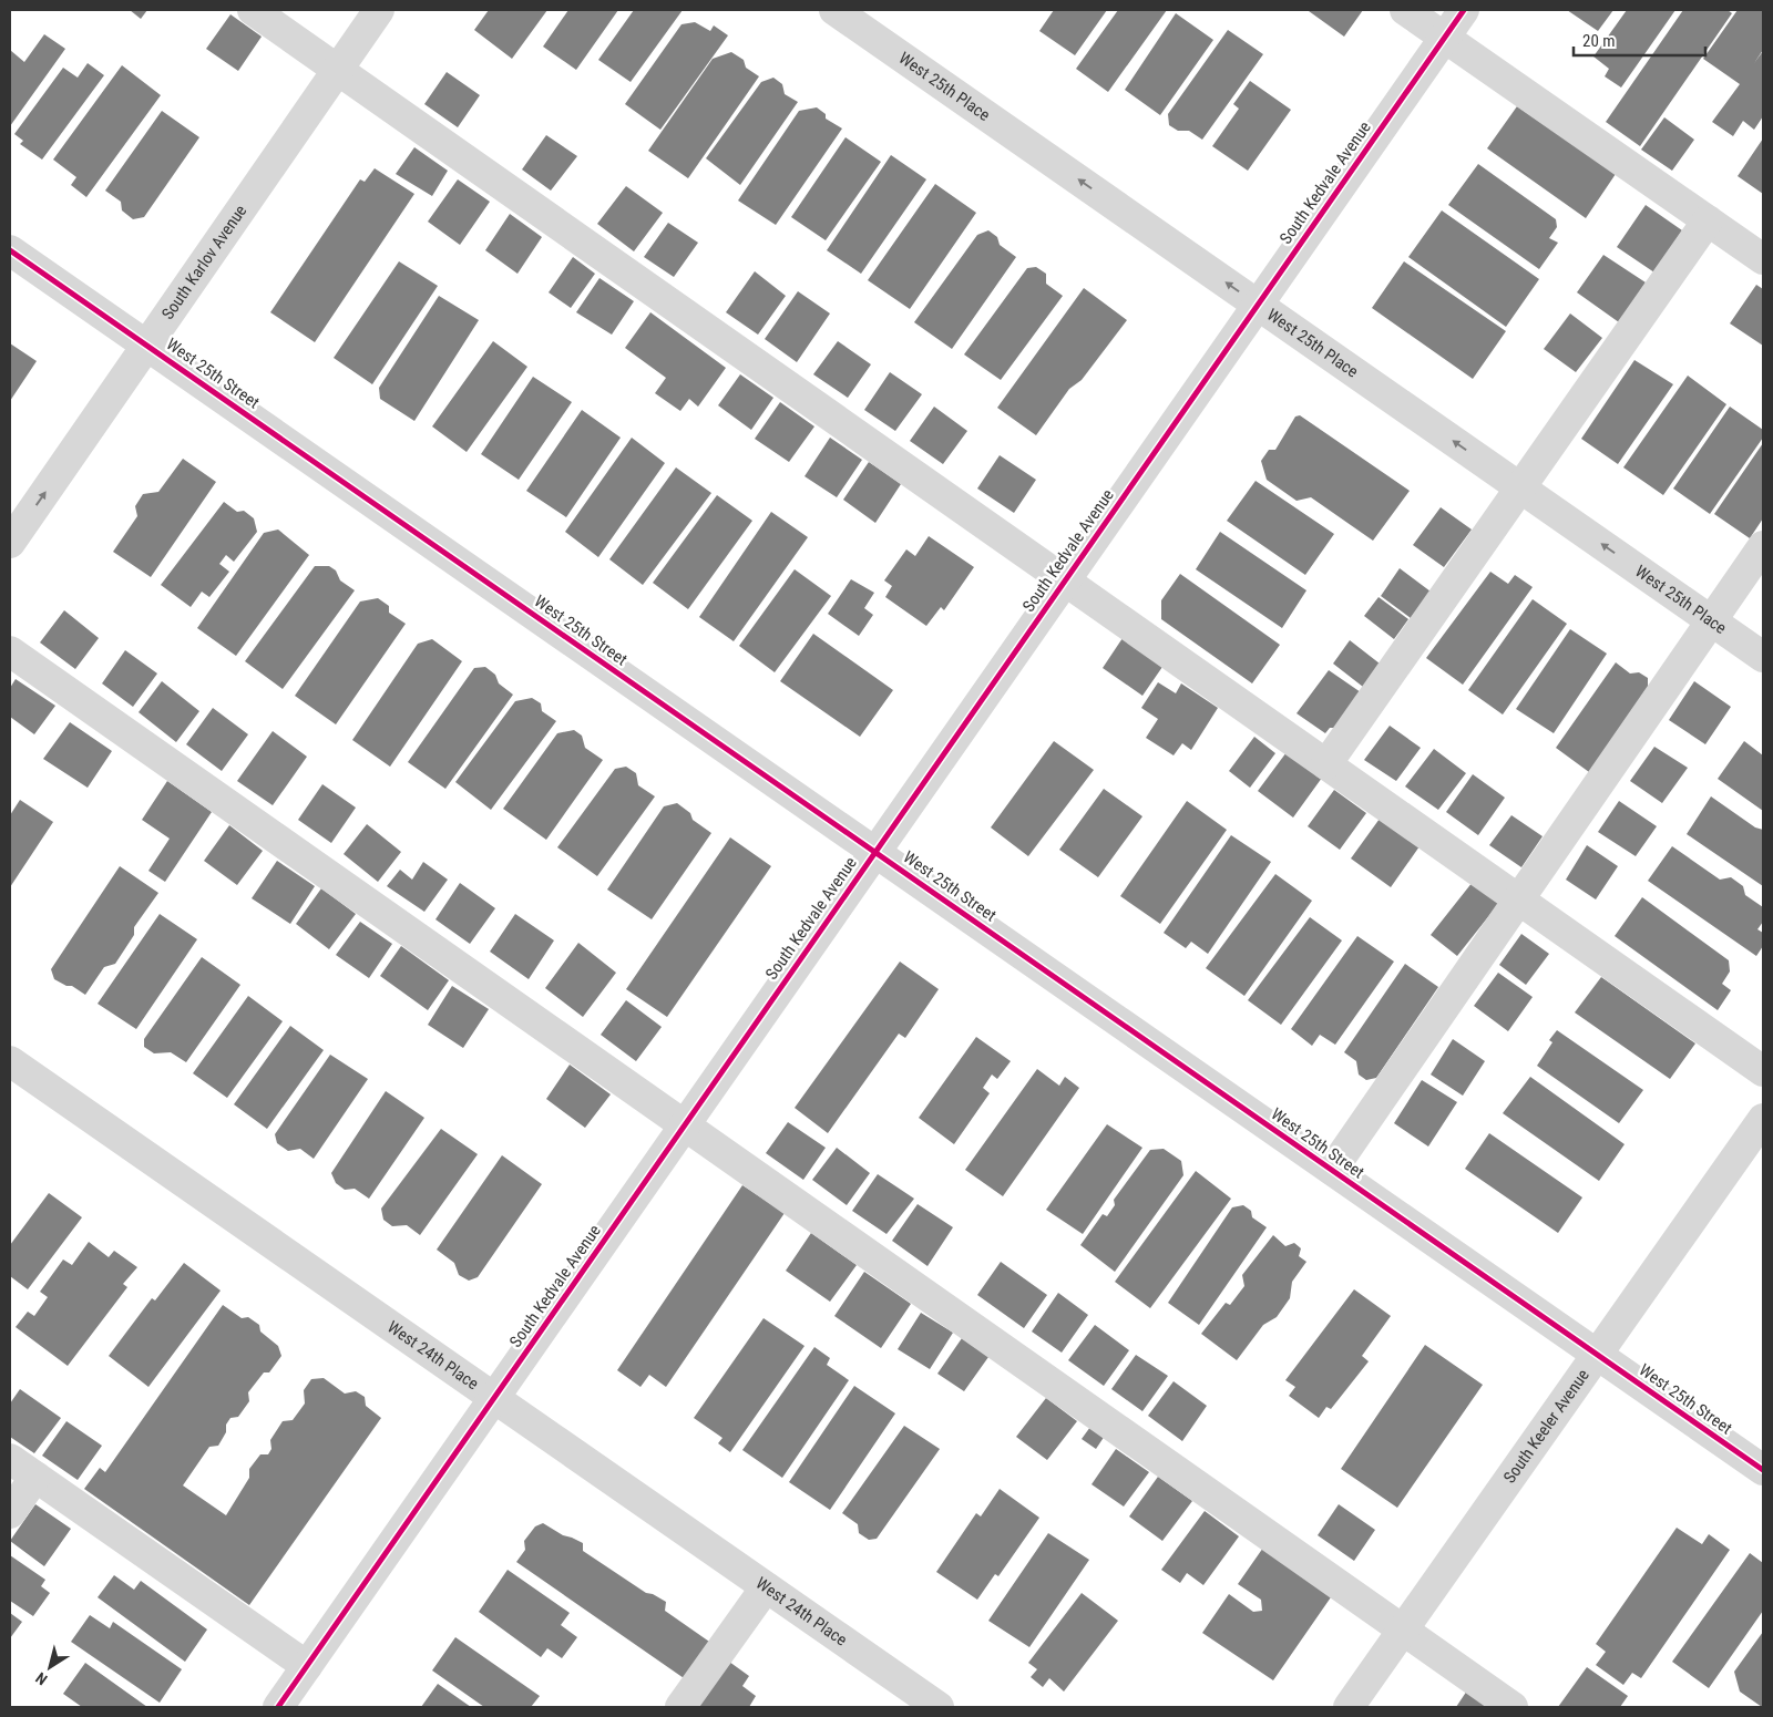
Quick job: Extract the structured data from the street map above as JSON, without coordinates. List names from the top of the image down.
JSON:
{
  "streets": {
    "street": [
      "West 25th Place",
      "South Kedvale Avenue",
      "South Karlov Avenue",
      "West 25th Street",
      "West 24th Place",
      "South Keeler Avenue"
    ]
  },
  "crossings": [
    ["West 25th Place", "South Kedvale Avenue"],
    ["South Kedvale Avenue", "West 25th Street"],
    ["South Kedvale Avenue", "West 24th Place"],
    ["South Karlov Avenue", "West 25th Street"],
    ["West 25th Street", "South Keeler Avenue"]
  ],
  "one_way": ["West 25th Place", "South Karlov Avenue"],
  "scale_bar": "20 m",
  "north": "bottom left"
}
